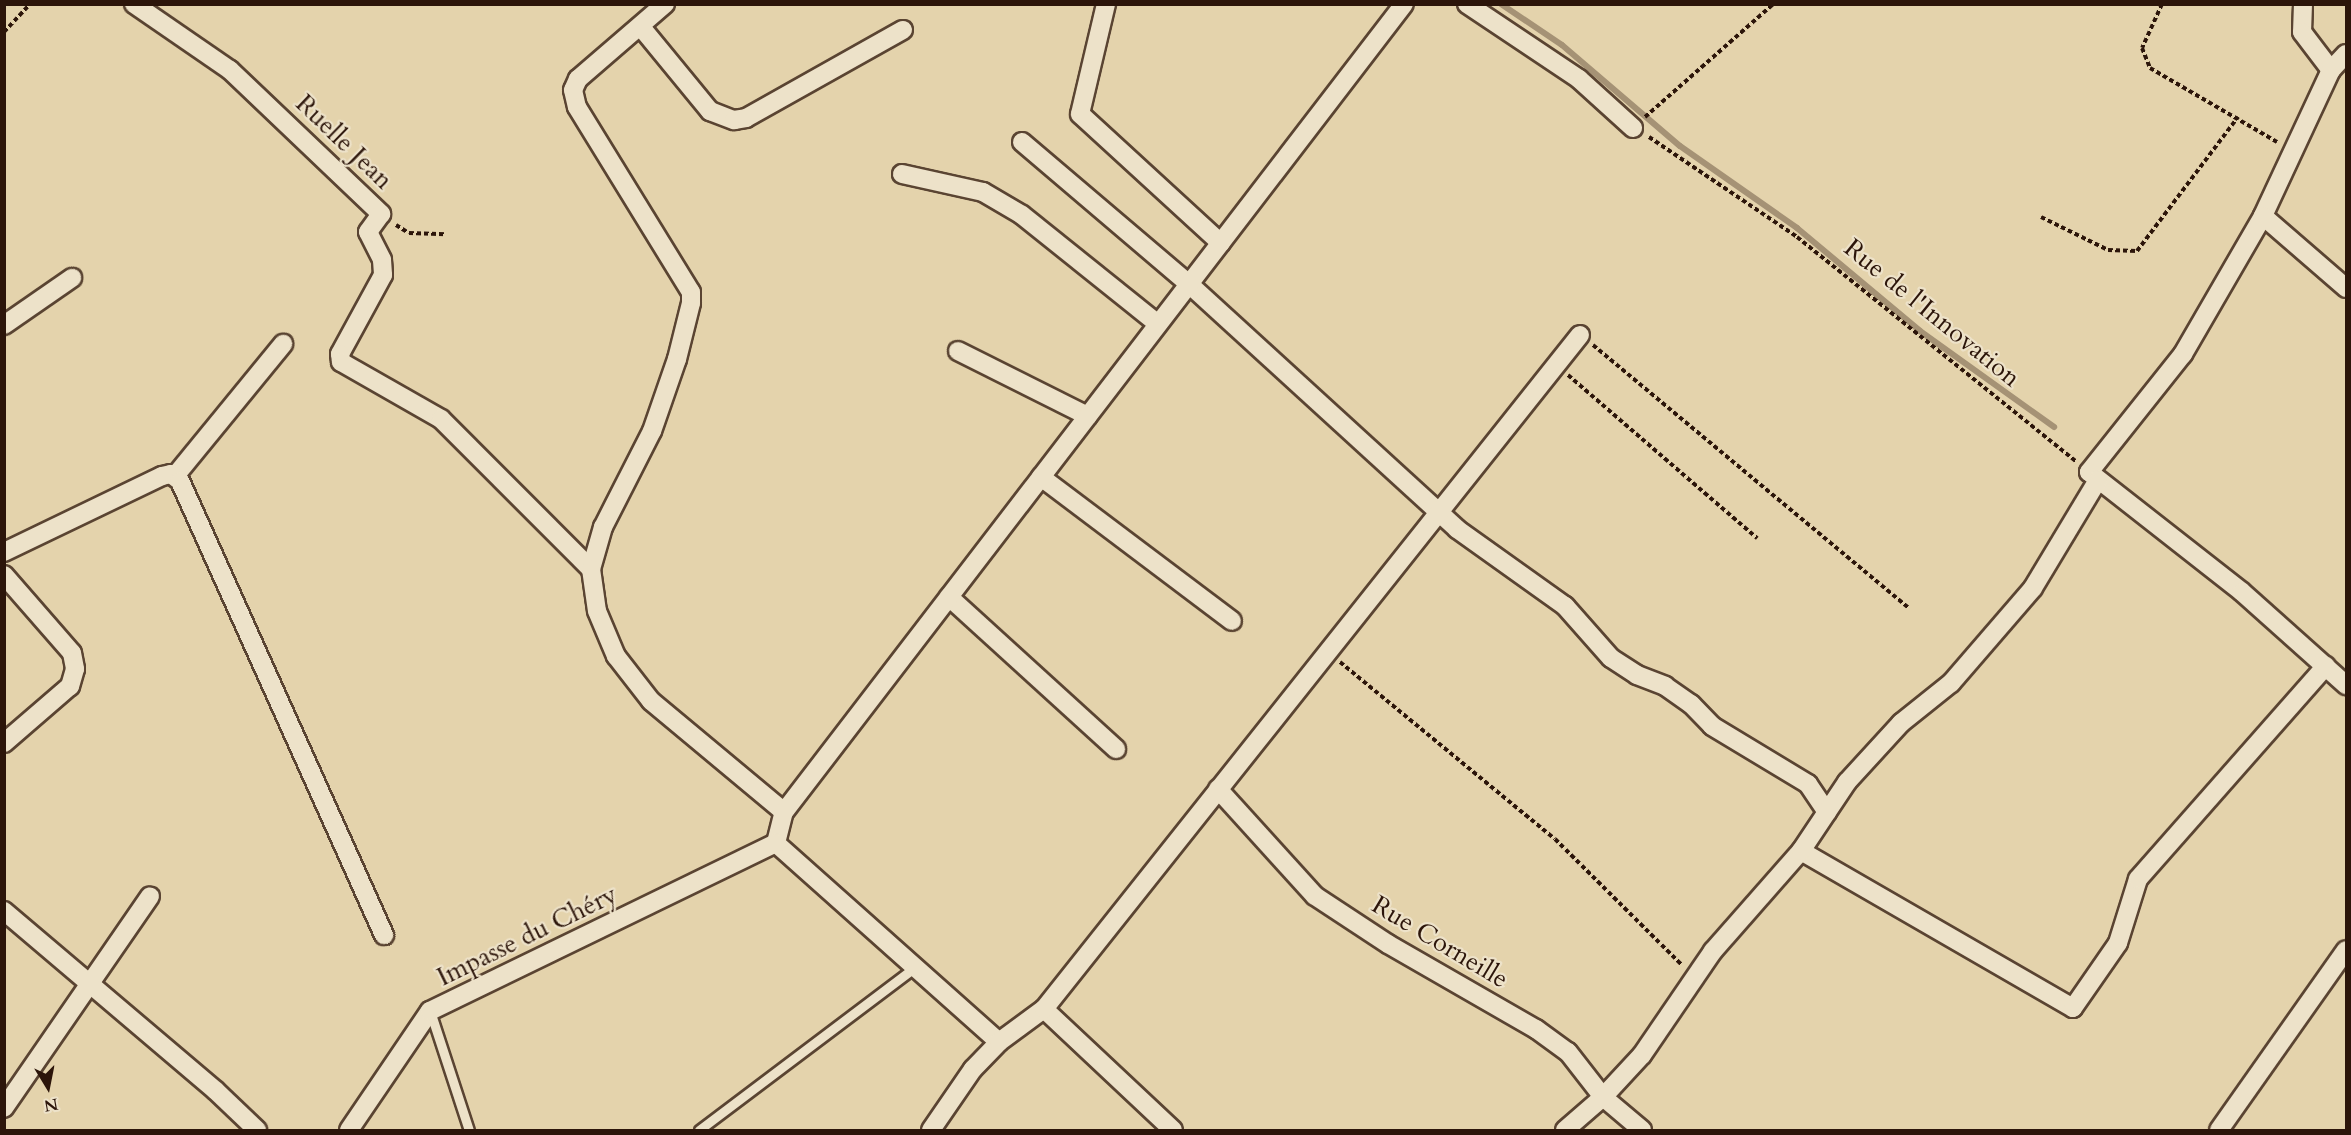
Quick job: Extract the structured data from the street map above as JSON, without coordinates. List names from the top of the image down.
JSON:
{
  "streets": {
    "street": ["Ruelle Jean", "Impasse du Chéry", "Rue Corneille"],
    "path": ["Rue de l'Innovation"]
  },
  "north": "bottom"
}
